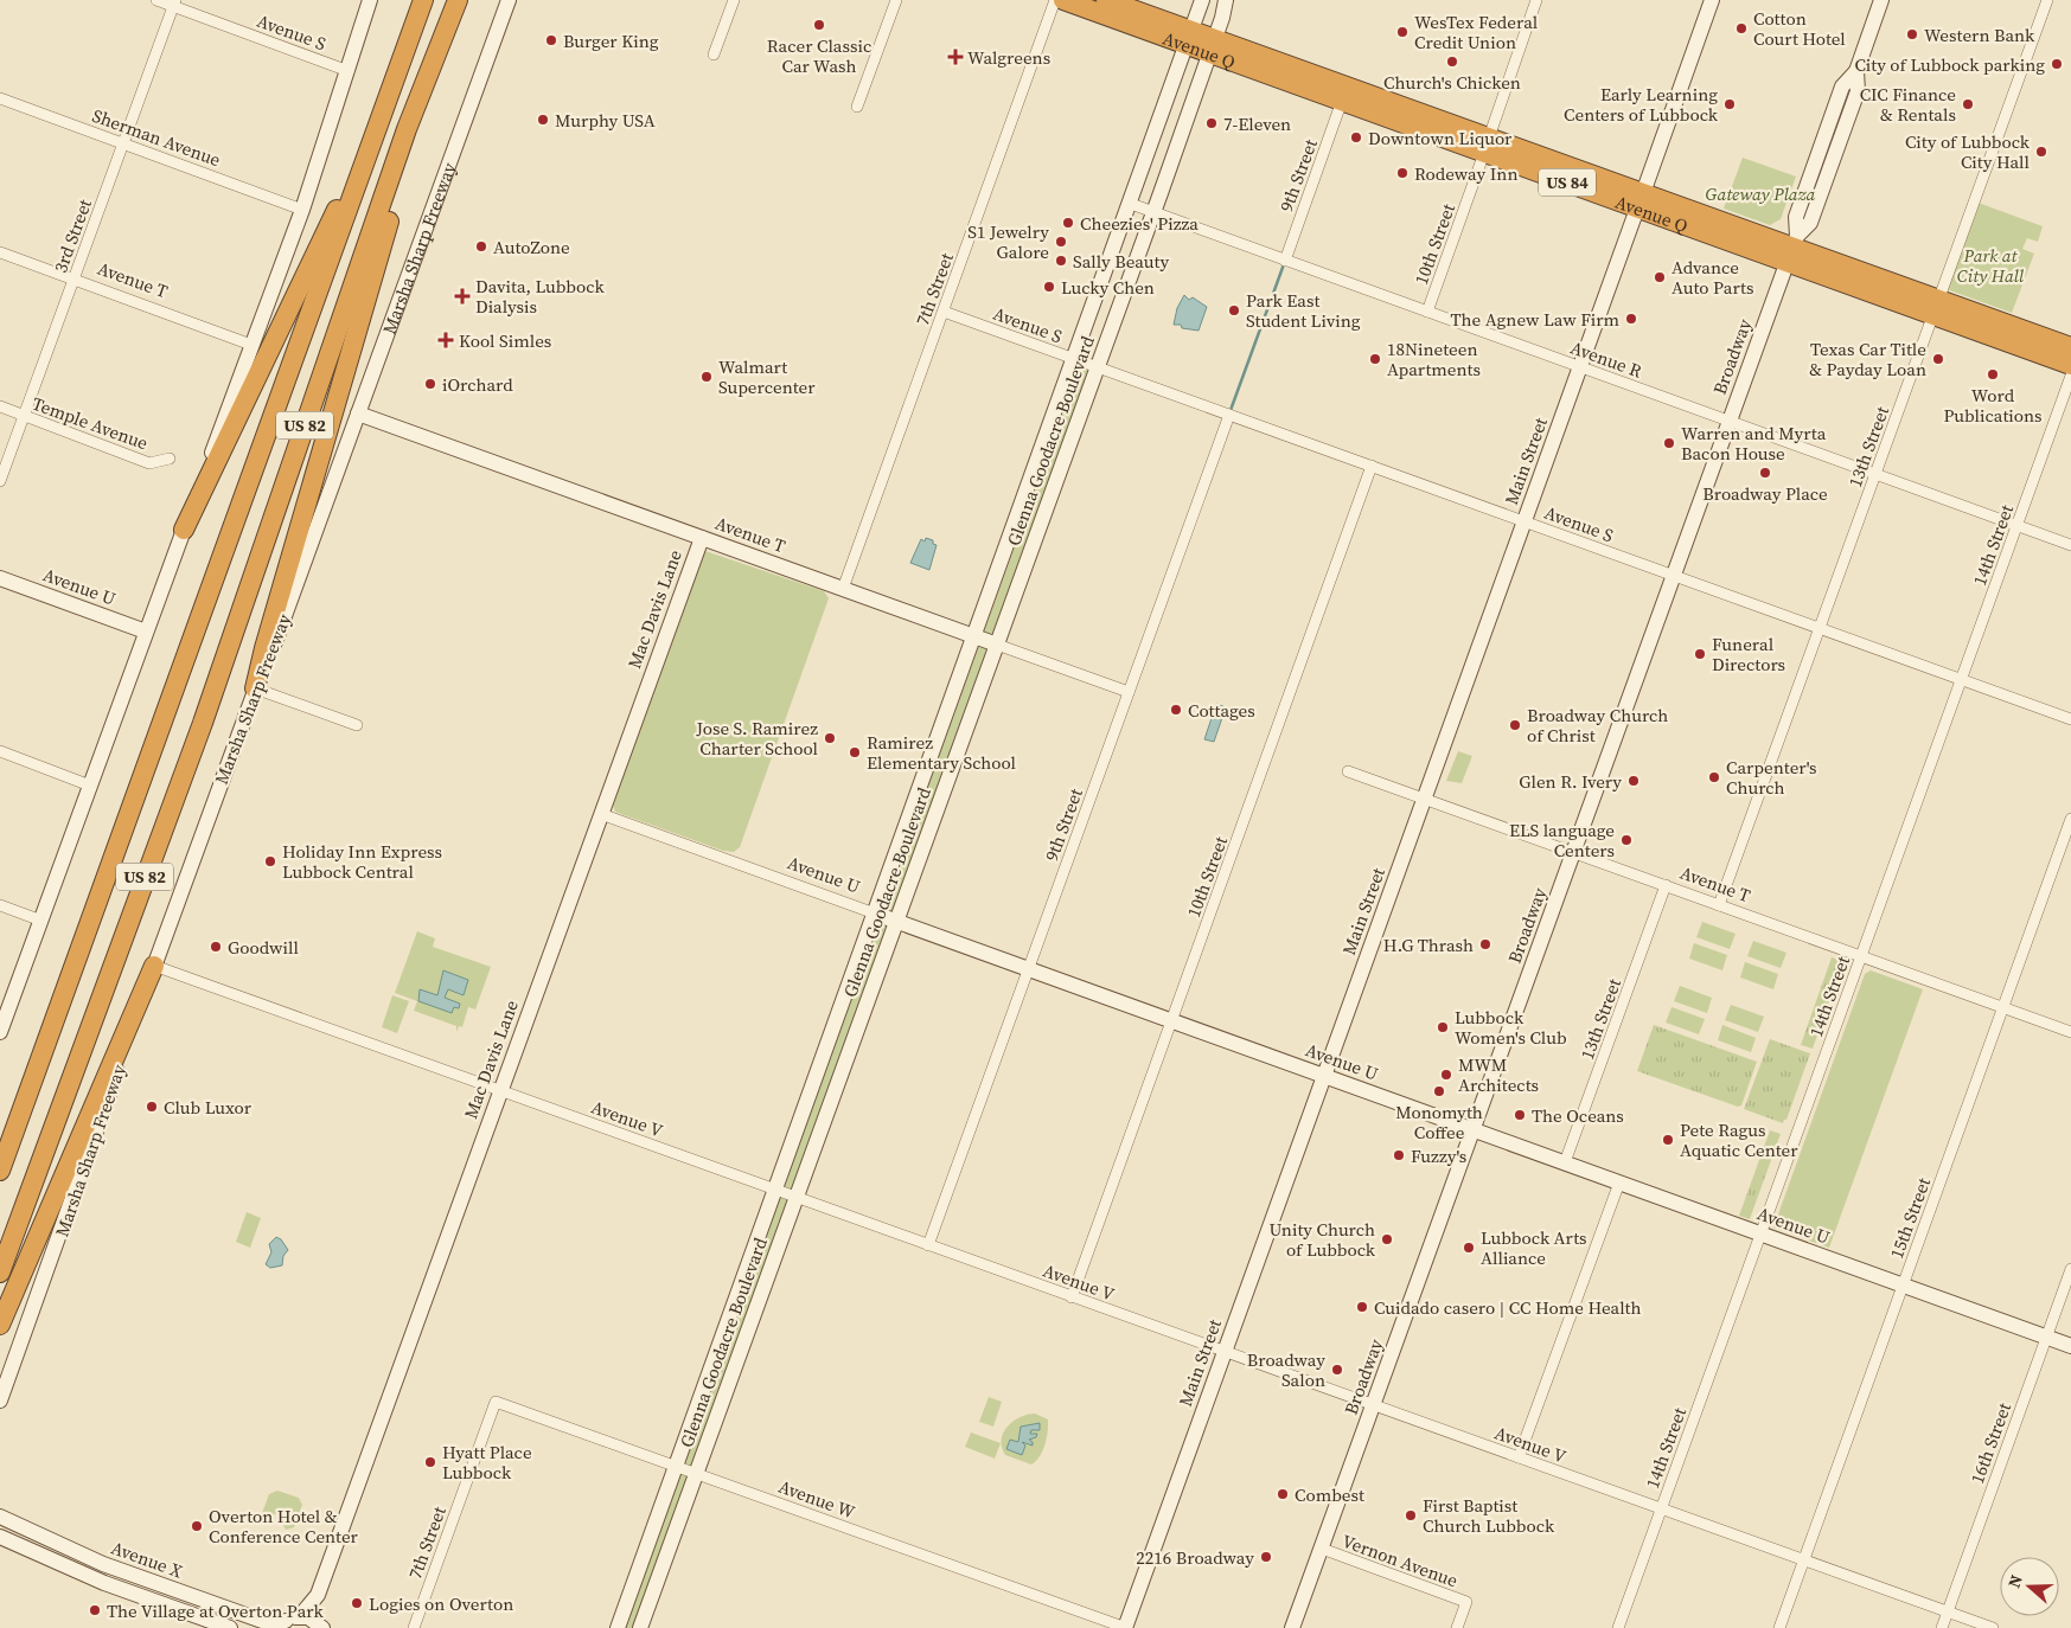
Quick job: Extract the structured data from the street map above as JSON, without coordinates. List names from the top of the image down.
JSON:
{
  "streets": {
    "highway": ["Avenue Q", "US 84", "US 82"],
    "street": [
      "Avenue S",
      "Sherman Avenue",
      "9th Street",
      "3rd Street",
      "10th Street",
      "Marsha Sharp Freeway",
      "Avenue T",
      "7th Street",
      "Broadway",
      "Avenue R",
      "Temple Avenue",
      "Glenna Goodacre Boulevard",
      "13th Street",
      "Main Street",
      "14th Street",
      "Avenue U",
      "Mac Davis Lane",
      "Avenue V",
      "15th Street",
      "16th Street",
      "Avenue W",
      "Avenue X",
      "Vernon Avenue"
    ]
  },
  "crossings": [
    ["Avenue S", "9th Street"],
    ["Avenue S", "3rd Street"],
    ["Avenue S", "10th Street"],
    ["Avenue S", "7th Street"],
    ["Avenue S", "Broadway"],
    ["Avenue S", "Glenna Goodacre Boulevard"],
    ["Avenue S", "13th Street"],
    ["Avenue S", "Main Street"],
    ["Avenue S", "14th Street"],
    ["Avenue Q", "9th Street"],
    ["Avenue Q", "10th Street"],
    ["Avenue Q", "Broadway"],
    ["Avenue Q", "Glenna Goodacre Boulevard"],
    ["Avenue Q", "13th Street"],
    ["Avenue Q", "Main Street"],
    ["Sherman Avenue", "3rd Street"],
    ["9th Street", "Avenue T"],
    ["9th Street", "Avenue R"],
    ["9th Street", "Avenue U"],
    ["9th Street", "Avenue V"],
    ["3rd Street", "Avenue T"],
    ["3rd Street", "Temple Avenue"],
    ["10th Street", "Avenue R"],
    ["10th Street", "Avenue U"],
    ["10th Street", "Avenue V"],
    ["Marsha Sharp Freeway", "Avenue T"],
    ["Marsha Sharp Freeway", "Avenue V"],
    ["Avenue T", "7th Street"],
    ["Avenue T", "Broadway"],
    ["Avenue T", "Glenna Goodacre Boulevard"],
    ["Avenue T", "13th Street"],
    ["Avenue T", "Main Street"],
    ["Avenue T", "14th Street"],
    ["Avenue T", "Mac Davis Lane"],
    ["Avenue T", "15th Street"],
    ["7th Street", "Avenue W"],
    ["Broadway", "Avenue R"],
    ["Broadway", "Avenue U"],
    ["Broadway", "Avenue V"],
    ["Broadway", "Vernon Avenue"],
    ["Avenue R", "Glenna Goodacre Boulevard"],
    ["Avenue R", "13th Street"],
    ["Avenue R", "Main Street"],
    ["Avenue R", "14th Street"],
    ["Glenna Goodacre Boulevard", "Avenue U"],
    ["Glenna Goodacre Boulevard", "Avenue V"],
    ["Glenna Goodacre Boulevard", "Avenue W"],
    ["13th Street", "Avenue U"],
    ["Main Street", "Avenue U"],
    ["Main Street", "Avenue V"],
    ["Main Street", "Avenue W"],
    ["14th Street", "Avenue U"],
    ["14th Street", "Avenue V"],
    ["Avenue U", "Mac Davis Lane"],
    ["Avenue U", "15th Street"],
    ["Avenue U", "16th Street"],
    ["Mac Davis Lane", "Avenue V"],
    ["Avenue V", "15th Street"],
    ["Avenue V", "16th Street"]
  ],
  "parks": ["Gateway Plaza", "Park at City Hall"],
  "places": {
    "other": [
      "Racer Classic Car Wash",
      "Cotton Court Hotel",
      "WesTex Federal Credit Union",
      "Western Bank",
      "Burger King",
      "Church's Chicken",
      "City of Lubbock parking",
      "Early Learning Centers of Lubbock",
      "CIC Finance & Rentals",
      "Murphy USA",
      "7-Eleven",
      "Downtown Liquor",
      "City of Lubbock City Hall",
      "Rodeway Inn",
      "Cheezies' Pizza",
      "S1 Jewelry Galore",
      "AutoZone",
      "Sally Beauty",
      "Advance Auto Parts",
      "Lucky Chen",
      "Park East Student Living",
      "The Agnew Law Firm",
      "18Nineteen Apartments",
      "Texas Car Title & Payday Loan",
      "Word Publications",
      "Walmart Supercenter",
      "iOrchard",
      "Warren and Myrta Bacon House",
      "Broadway Place",
      "Funeral Directors",
      "Cottages",
      "Broadway Church of Christ",
      "Jose S. Ramirez Charter School",
      "Ramirez Elementary School",
      "Carpenter's Church",
      "Glen R. Ivery",
      "ELS language Centers",
      "Holiday Inn Express Lubbock Central",
      "H.G Thrash",
      "Goodwill",
      "Lubbock Women's Club",
      "MWM Architects",
      "Monomyth Coffee",
      "Club Luxor",
      "The Oceans",
      "Pete Ragus Aquatic Center",
      "Fuzzy's",
      "Unity Church of Lubbock",
      "Lubbock Arts Alliance",
      "Cuidado casero | CC Home Health",
      "Broadway Salon",
      "Hyatt Place Lubbock",
      "Combest",
      "First Baptist Church Lubbock",
      "Overton Hotel & Conference Center",
      "2216 Broadway",
      "Logies on Overton",
      "The Village at Overton Park"
    ],
    "health": ["Walgreens", "Davita, Lubbock Dialysis", "Kool Simles"]
  },
  "north": "left"
}
